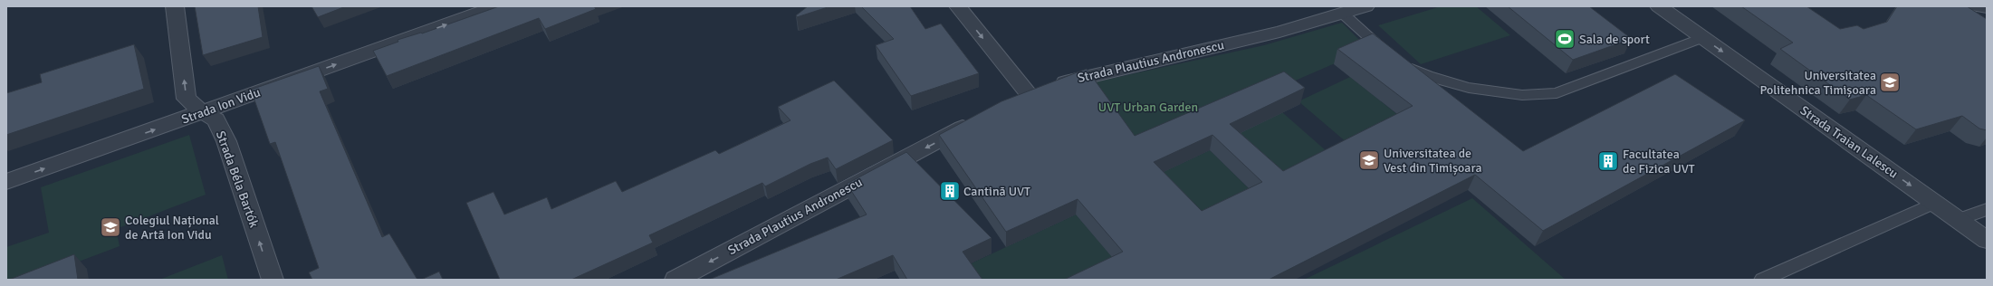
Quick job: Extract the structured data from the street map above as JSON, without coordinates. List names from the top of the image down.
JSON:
{
  "streets": {
    "street": [
      "Strada Plautius Andronescu",
      "Strada Ion Vidu",
      "Strada Traian Lalescu",
      "Strada Béla Bartók"
    ]
  },
  "crossings": [
    ["Strada Ion Vidu", "Strada Béla Bartók"]
  ],
  "one_way": [
    "Strada Plautius Andronescu",
    "Strada Ion Vidu",
    "Strada Traian Lalescu",
    "Strada Béla Bartók"
  ],
  "parks": ["UVT Urban Garden"],
  "places": {
    "sports": ["Sala de sport"],
    "school or university": ["Universitatea Politehnica Timișoara", "Universitatea de Vest din Timișoara", "Colegiul Național de Artă Ion Vidu"],
    "building": ["Facultatea de Fizica UVT", "Cantină UVT"]
  }
}
